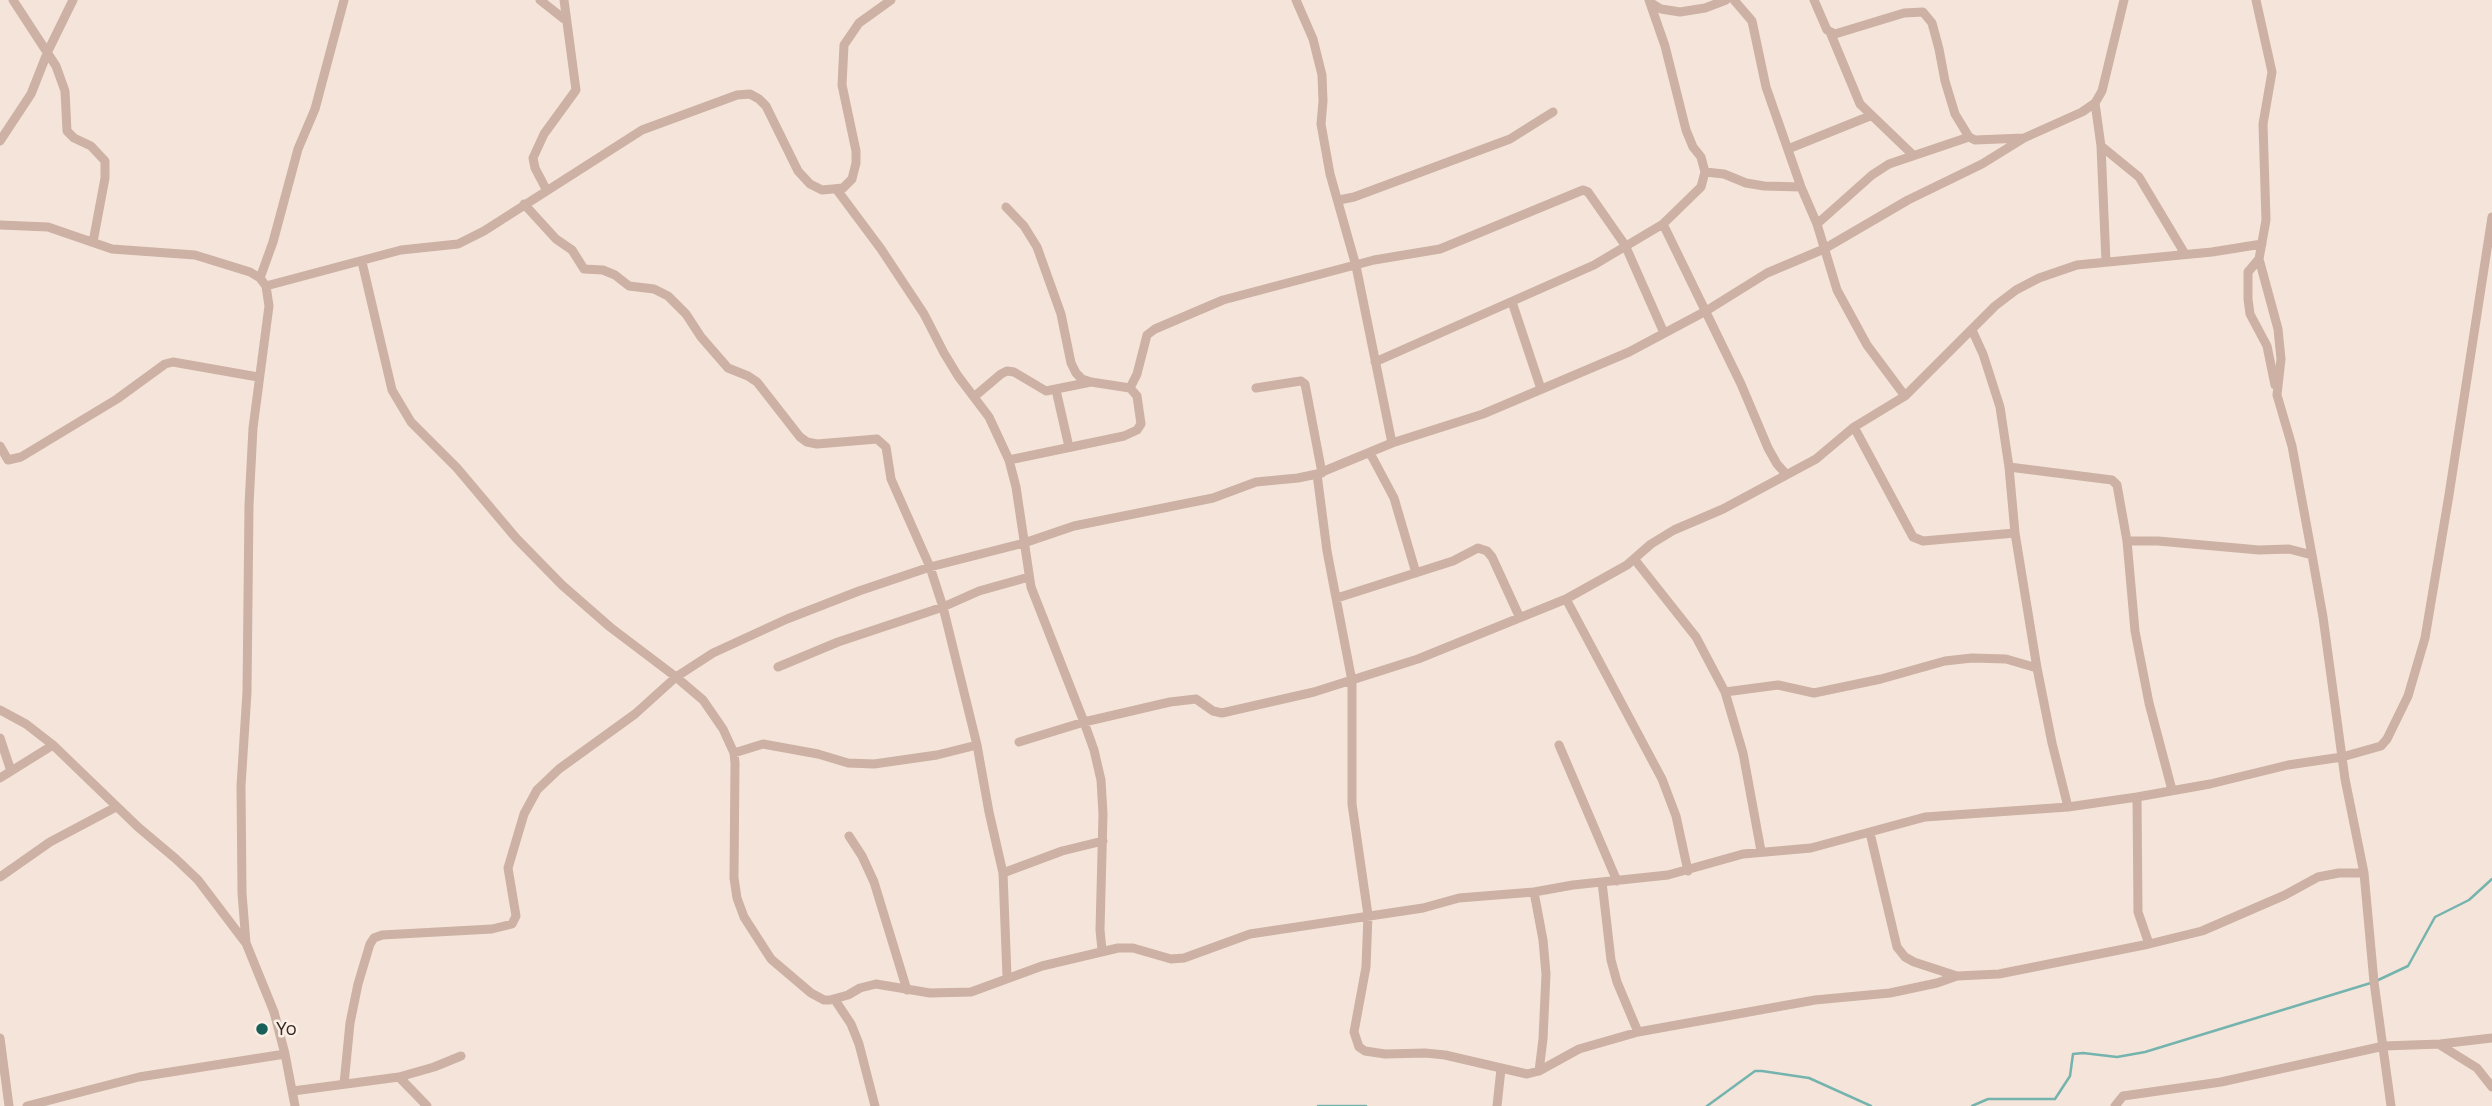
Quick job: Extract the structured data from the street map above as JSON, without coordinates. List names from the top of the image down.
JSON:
{
  "places": ["Yo"]
}
